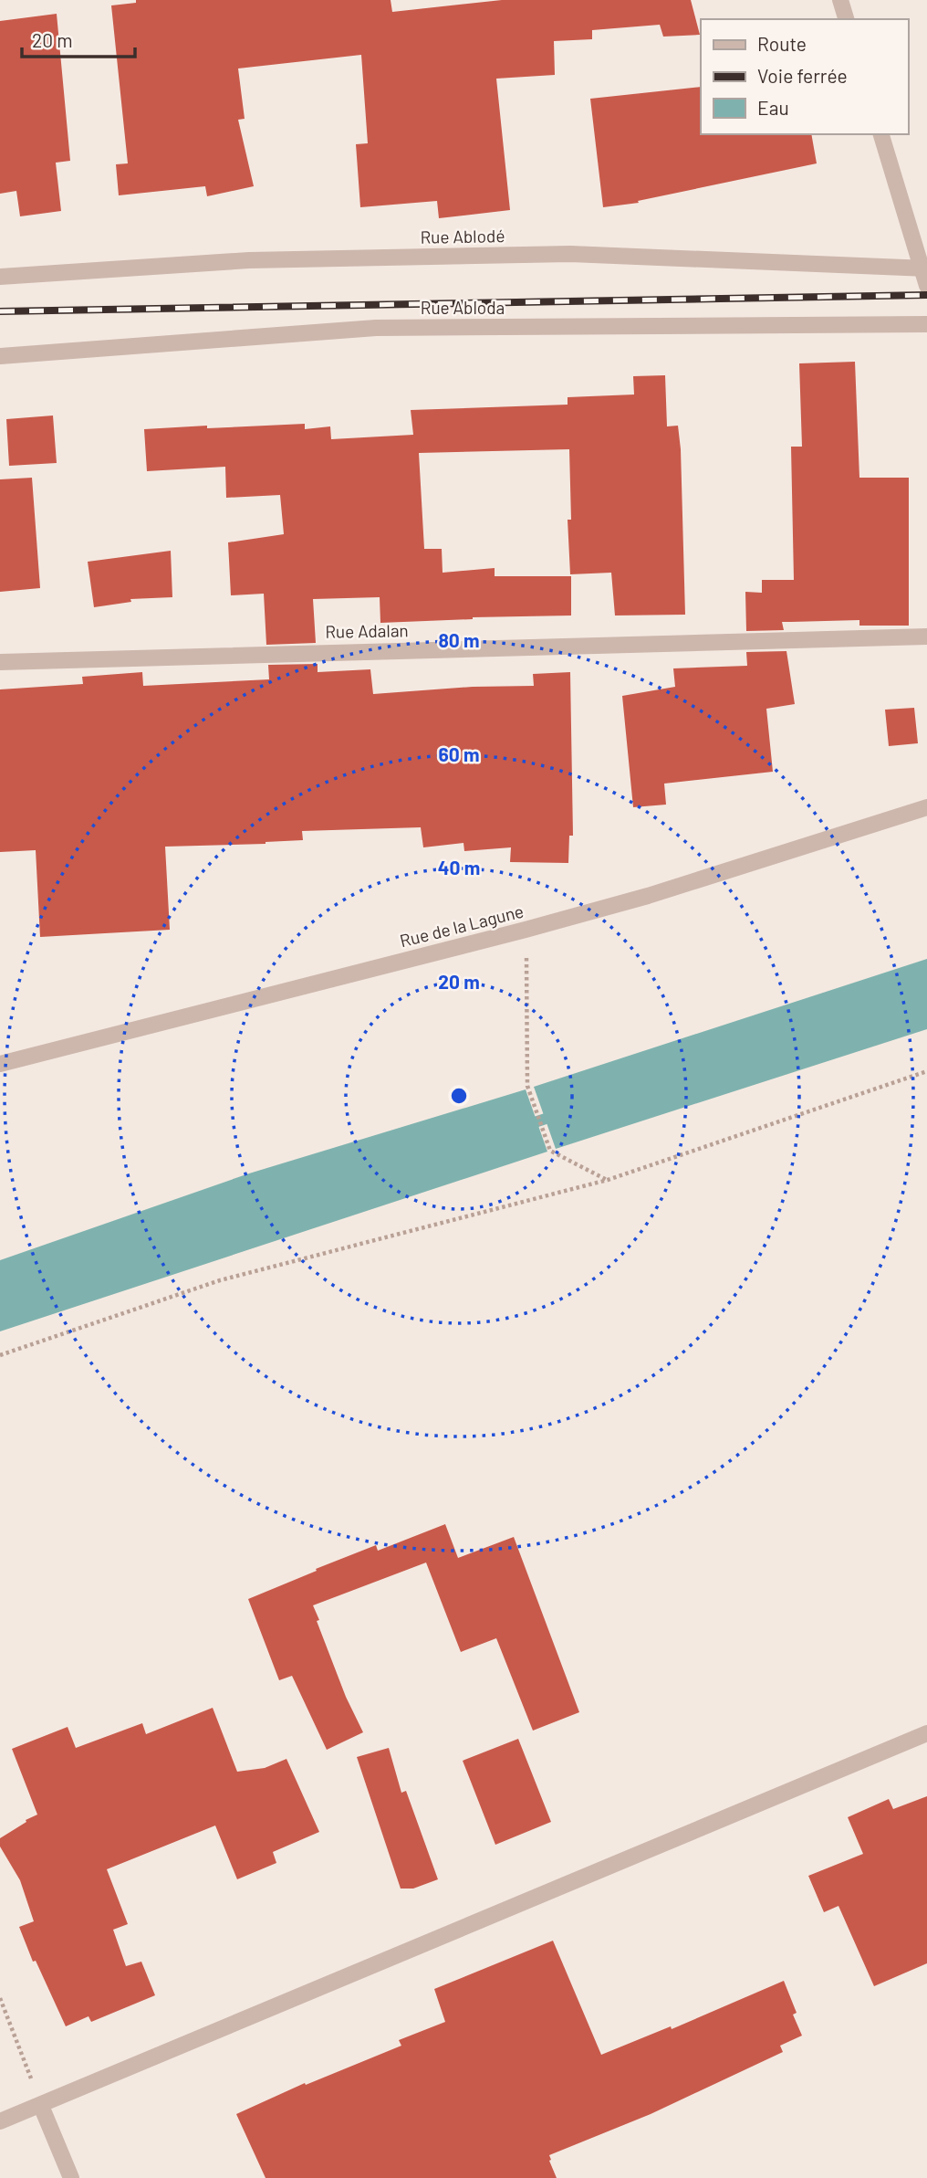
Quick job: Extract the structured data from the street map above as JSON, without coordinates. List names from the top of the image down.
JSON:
{
  "streets": {
    "street": [
      "Rue Ablodé",
      "Rue Abloda",
      "Rue Adalan",
      "Rue de la Lagune"
    ]
  },
  "legend": ["Route", "Voie ferrée", "Eau"],
  "scale_bar": "20 m",
  "rings": [
    "80 m",
    "60 m",
    "40 m",
    "20 m"
  ]
}
